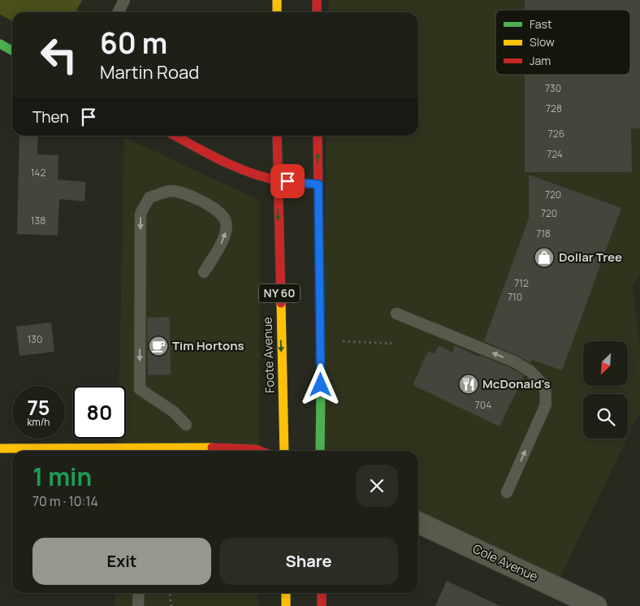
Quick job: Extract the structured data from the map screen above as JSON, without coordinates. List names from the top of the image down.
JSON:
{
  "streets": {
    "main road": ["NY 60", "Foote Avenue"],
    "street": ["Cole Avenue"]
  },
  "places": {
    "shop": ["Dollar Tree"],
    "cafe": ["Tim Hortons"],
    "restaurant": ["McDonald's"]
  },
  "house_numbers": [
    "730",
    "728",
    "726",
    "724",
    "142",
    "720",
    "720",
    "138",
    "718",
    "712",
    "710",
    "130",
    "704"
  ],
  "legend": ["Fast", "Slow", "Jam"],
  "north": "bottom left",
  "page": {
    "turn": ["60 m", "Martin Road"],
    "then": "Then",
    "speed": "75 km/h",
    "limit": "80",
    "heading": ["1 min", "70 m · 10:14"],
    "buttons": ["Exit", "Share"]
  }
}
